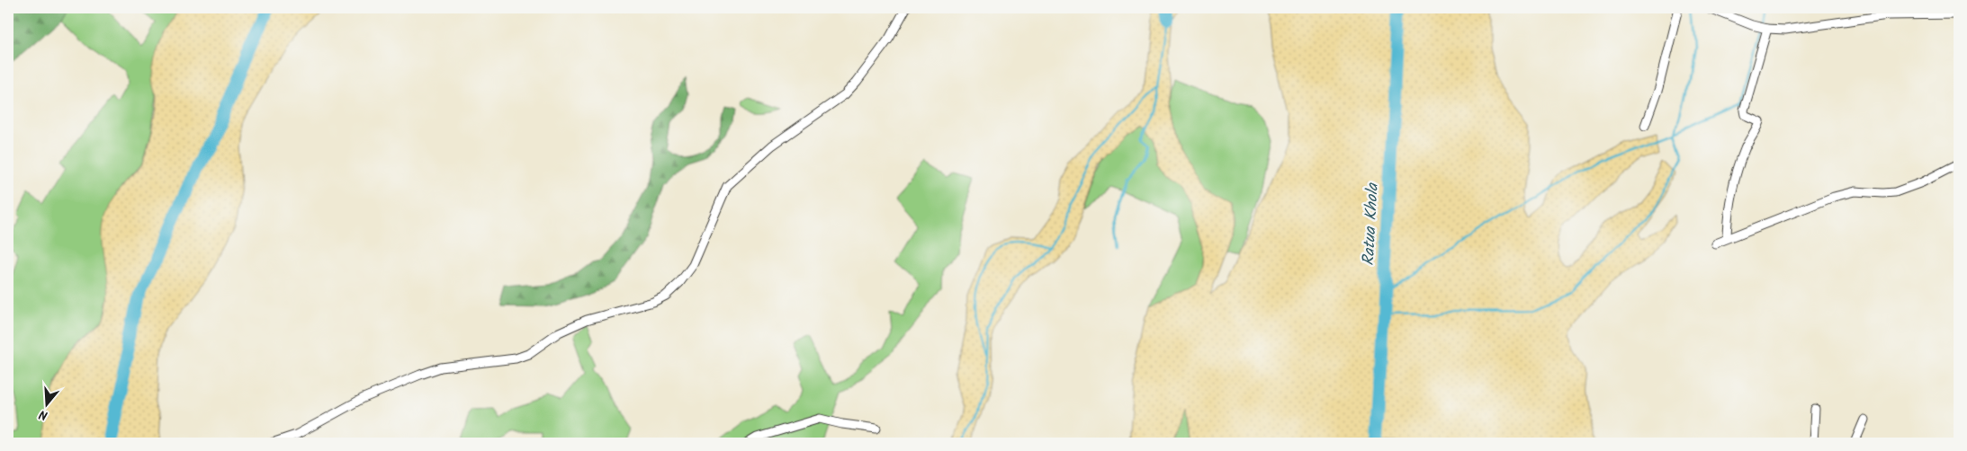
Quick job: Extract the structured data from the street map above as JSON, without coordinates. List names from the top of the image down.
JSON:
{
  "water": ["Ratua Khola"],
  "north": "bottom"
}
